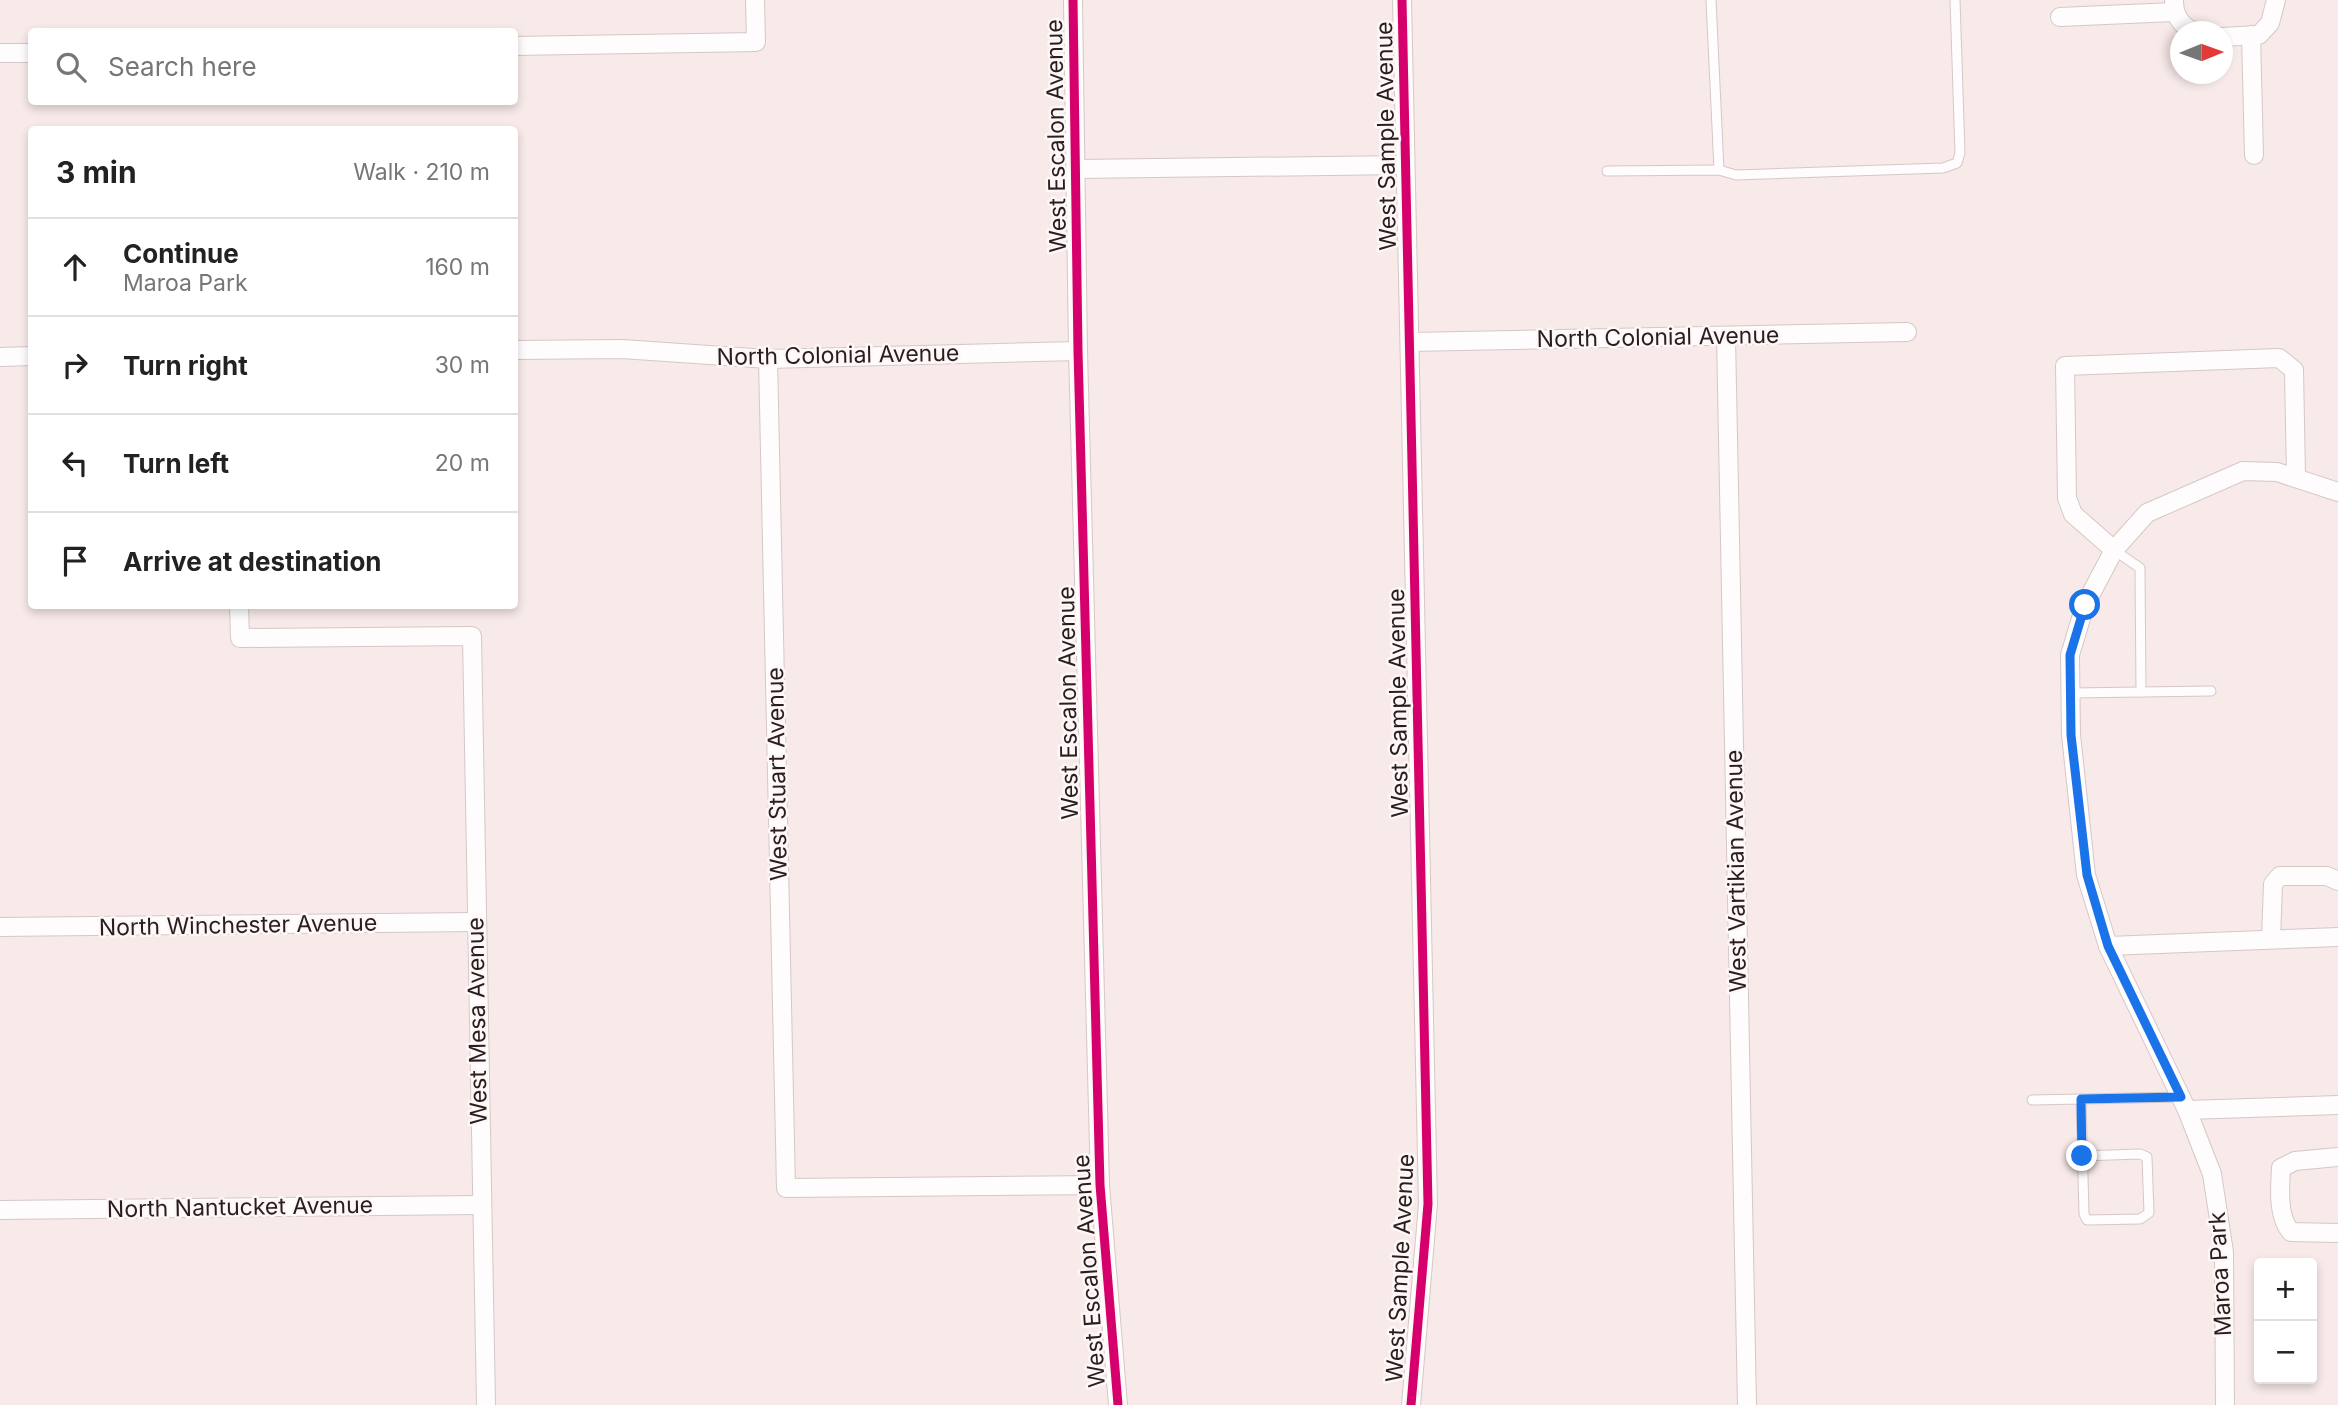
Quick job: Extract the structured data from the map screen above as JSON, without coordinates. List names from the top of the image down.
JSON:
{
  "streets": {
    "street": [
      "West Escalon Avenue",
      "West Sample Avenue",
      "North Colonial Avenue",
      "West Stuart Avenue",
      "West Vartikian Avenue",
      "North Winchester Avenue",
      "West Mesa Avenue",
      "North Nantucket Avenue",
      "Maroa Park"
    ]
  },
  "crossings": [
    ["West Escalon Avenue", "North Colonial Avenue"],
    ["West Escalon Avenue", "West Stuart Avenue"],
    ["West Sample Avenue", "North Colonial Avenue"],
    ["North Colonial Avenue", "West Stuart Avenue"],
    ["North Colonial Avenue", "West Vartikian Avenue"],
    ["North Winchester Avenue", "West Mesa Avenue"],
    ["West Mesa Avenue", "North Nantucket Avenue"]
  ],
  "north": "right",
  "page": {
    "search": "Search here",
    "heading": ["3 min", "Walk · 210 m"],
    "list": [
      ["Continue", "Maroa Park", "160 m"],
      ["Turn right", "30 m"],
      ["Turn left", "20 m"],
      "Arrive at destination"
    ],
    "map_buttons": ["+", "−"]
  }
}
